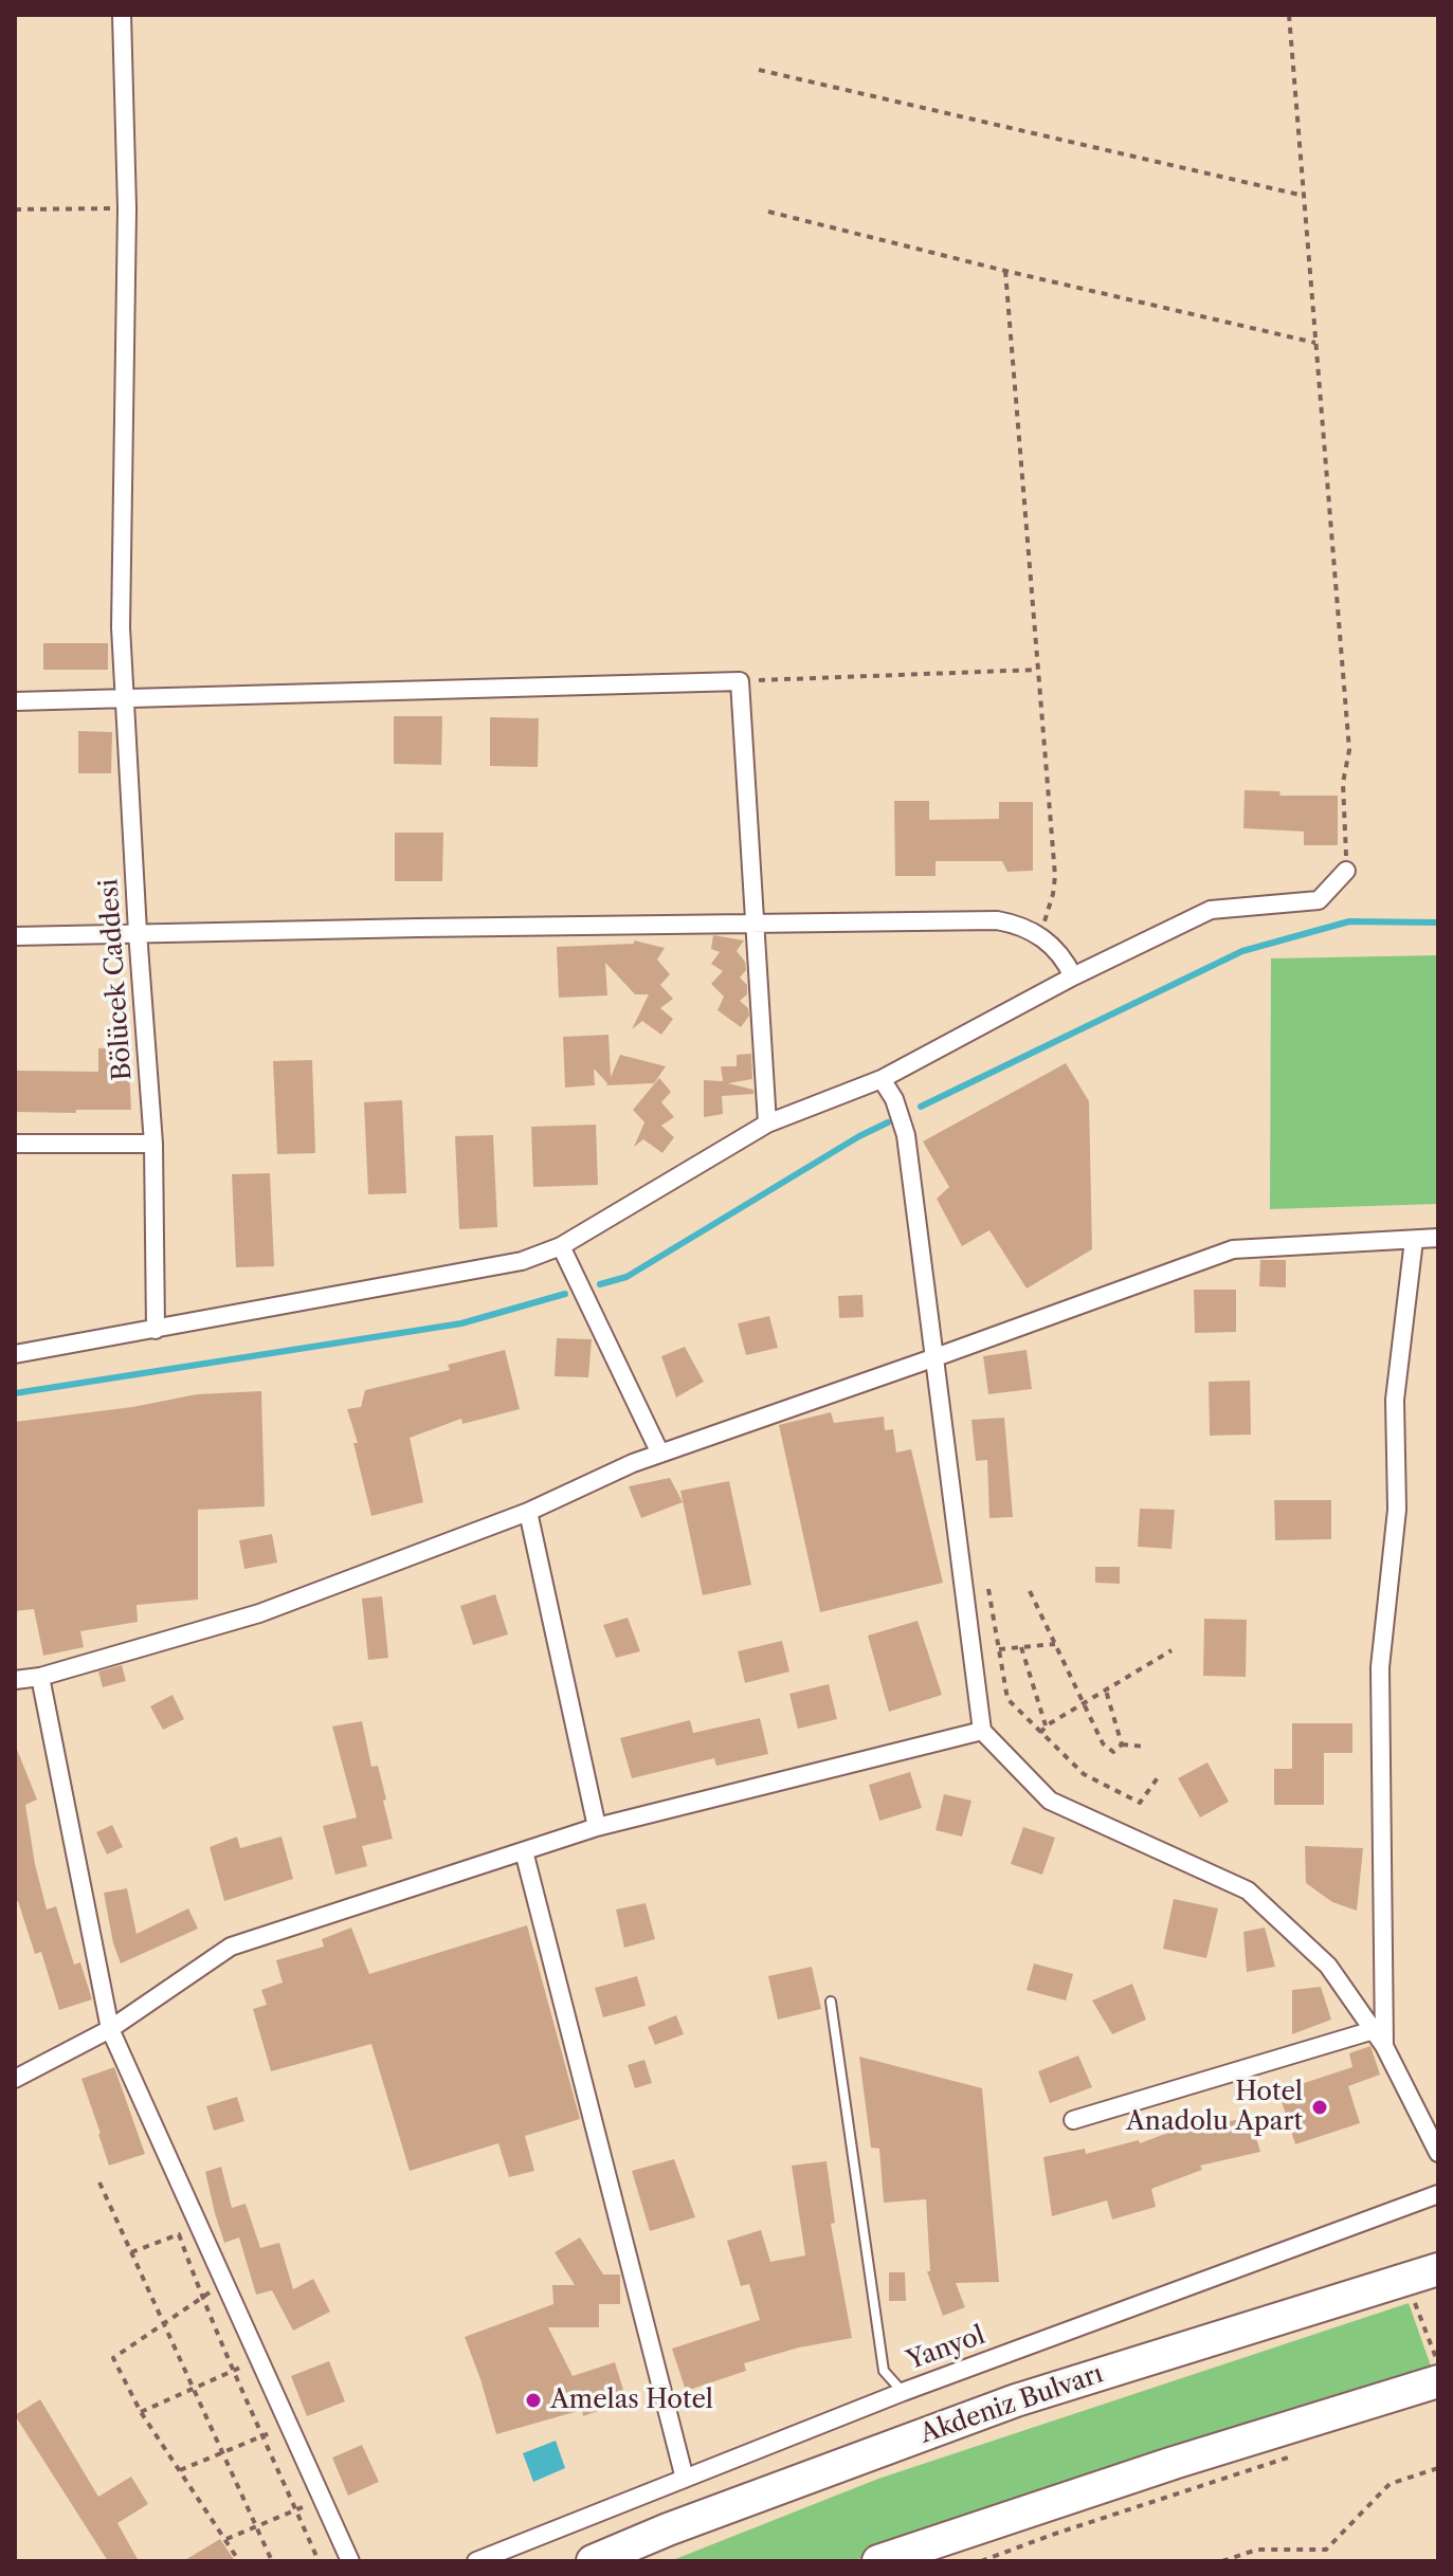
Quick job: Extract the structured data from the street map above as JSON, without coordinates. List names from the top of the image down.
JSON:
{
  "streets": {
    "highway": ["Akdeniz Bulvarı"],
    "street": ["Bölücek Caddesi", "Yanyol"]
  },
  "places": ["Hotel Anadolu Apart", "Amelas Hotel"]
}
